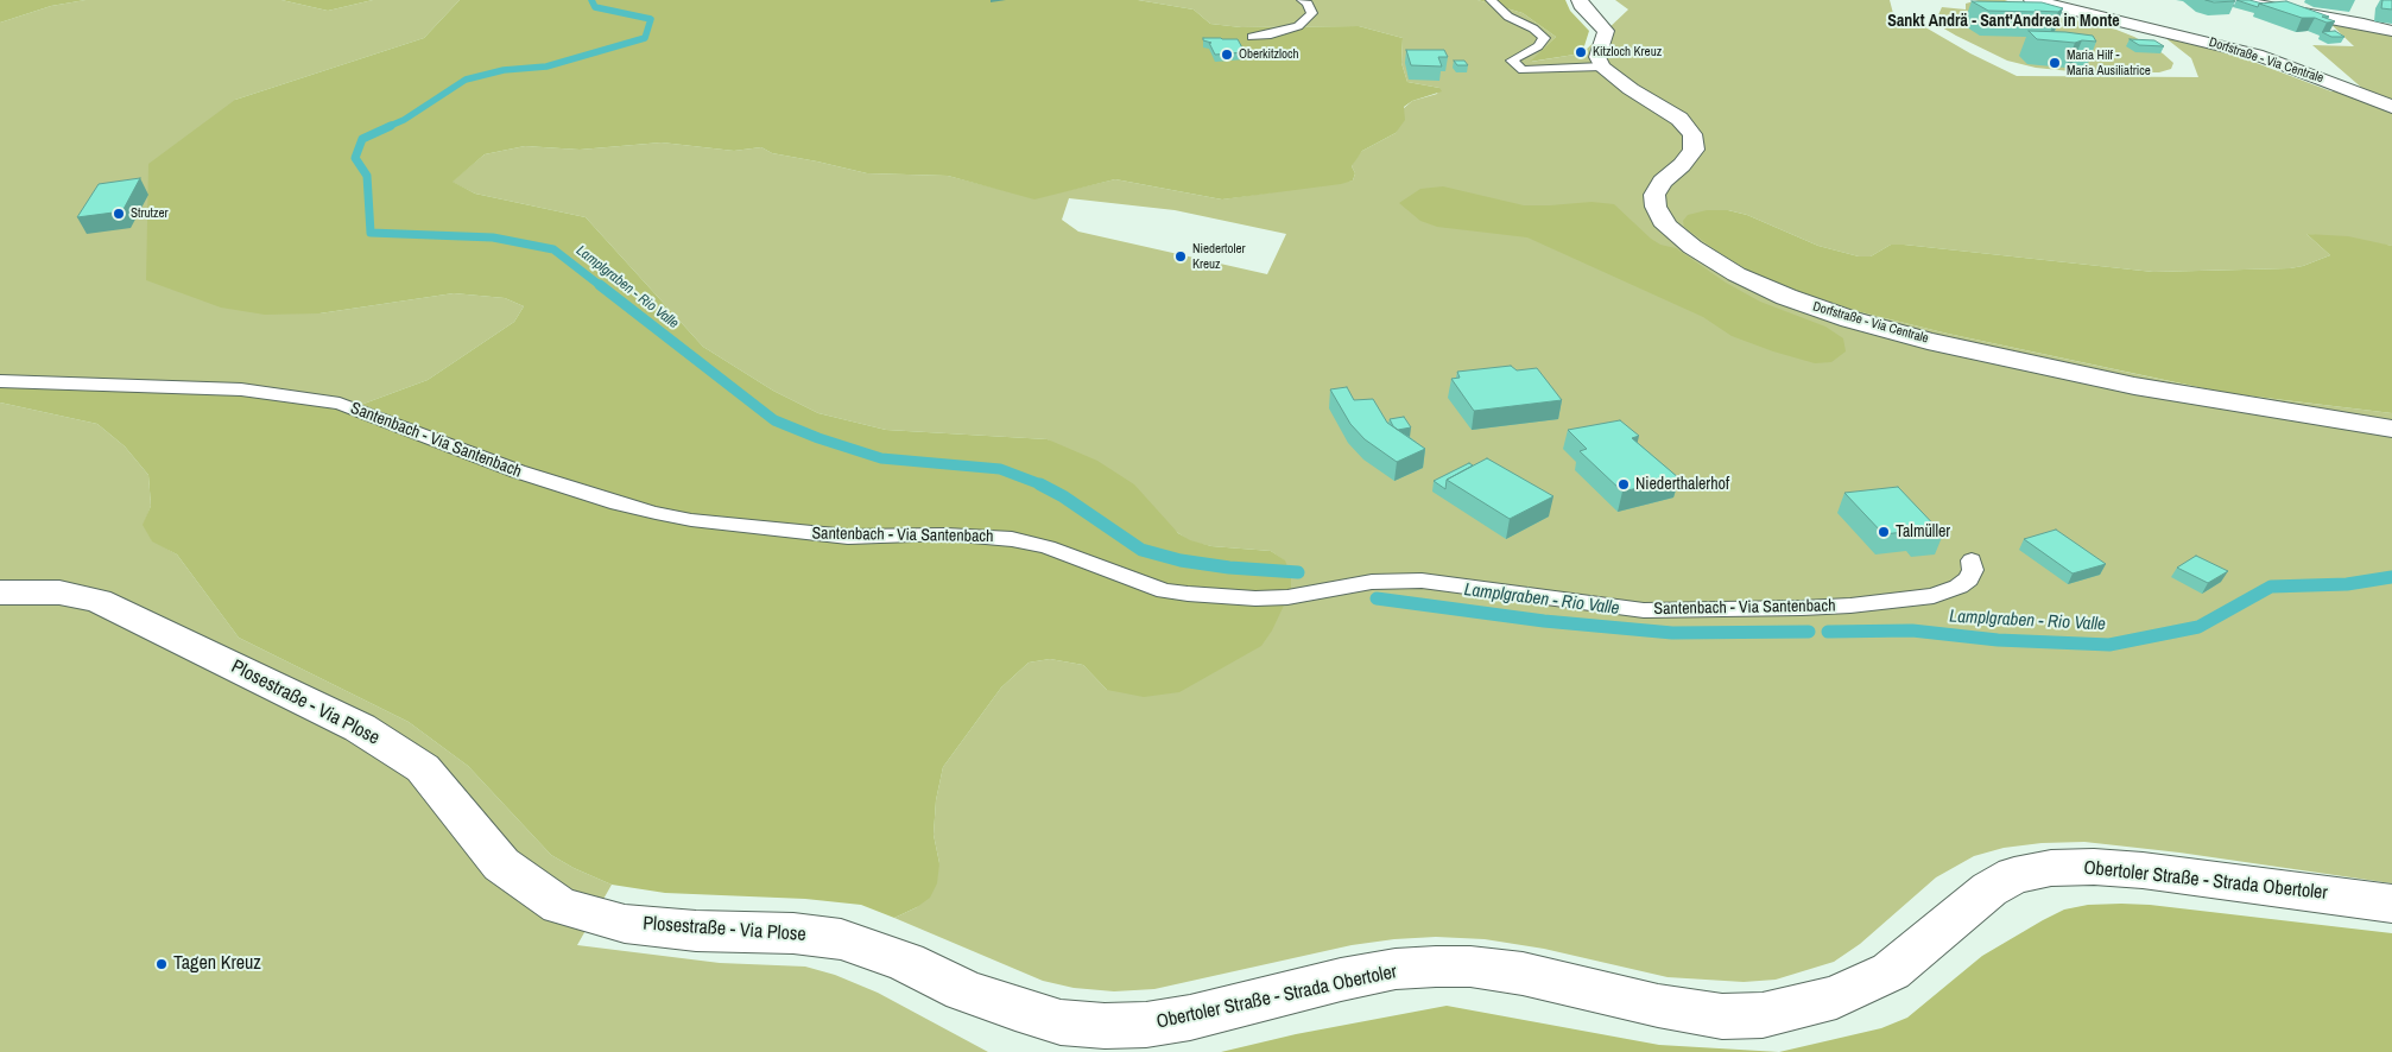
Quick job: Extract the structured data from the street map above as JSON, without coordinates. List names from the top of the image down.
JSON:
{
  "streets": {
    "street": ["Dorfstraße - Via Centrale", "Plosestraße - Via Plose", "Obertoler Straße - Strada Obertoler"],
    "lane": ["Santenbach - Via Santenbach"]
  },
  "crossings": [
    ["Plosestraße - Via Plose", "Obertoler Straße - Strada Obertoler"]
  ],
  "districts": ["Sankt Andrä - Sant'Andrea in Monte"],
  "water": ["Lamplgraben - Rio Valle"],
  "places": [
    "Kitzloch Kreuz",
    "Oberkitzloch",
    "Maria Hilf - Maria Ausiliatrice",
    "Strutzer",
    "Niedertoler Kreuz",
    "Niederthalerhof",
    "Talmüller",
    "Tagen Kreuz"
  ]
}
